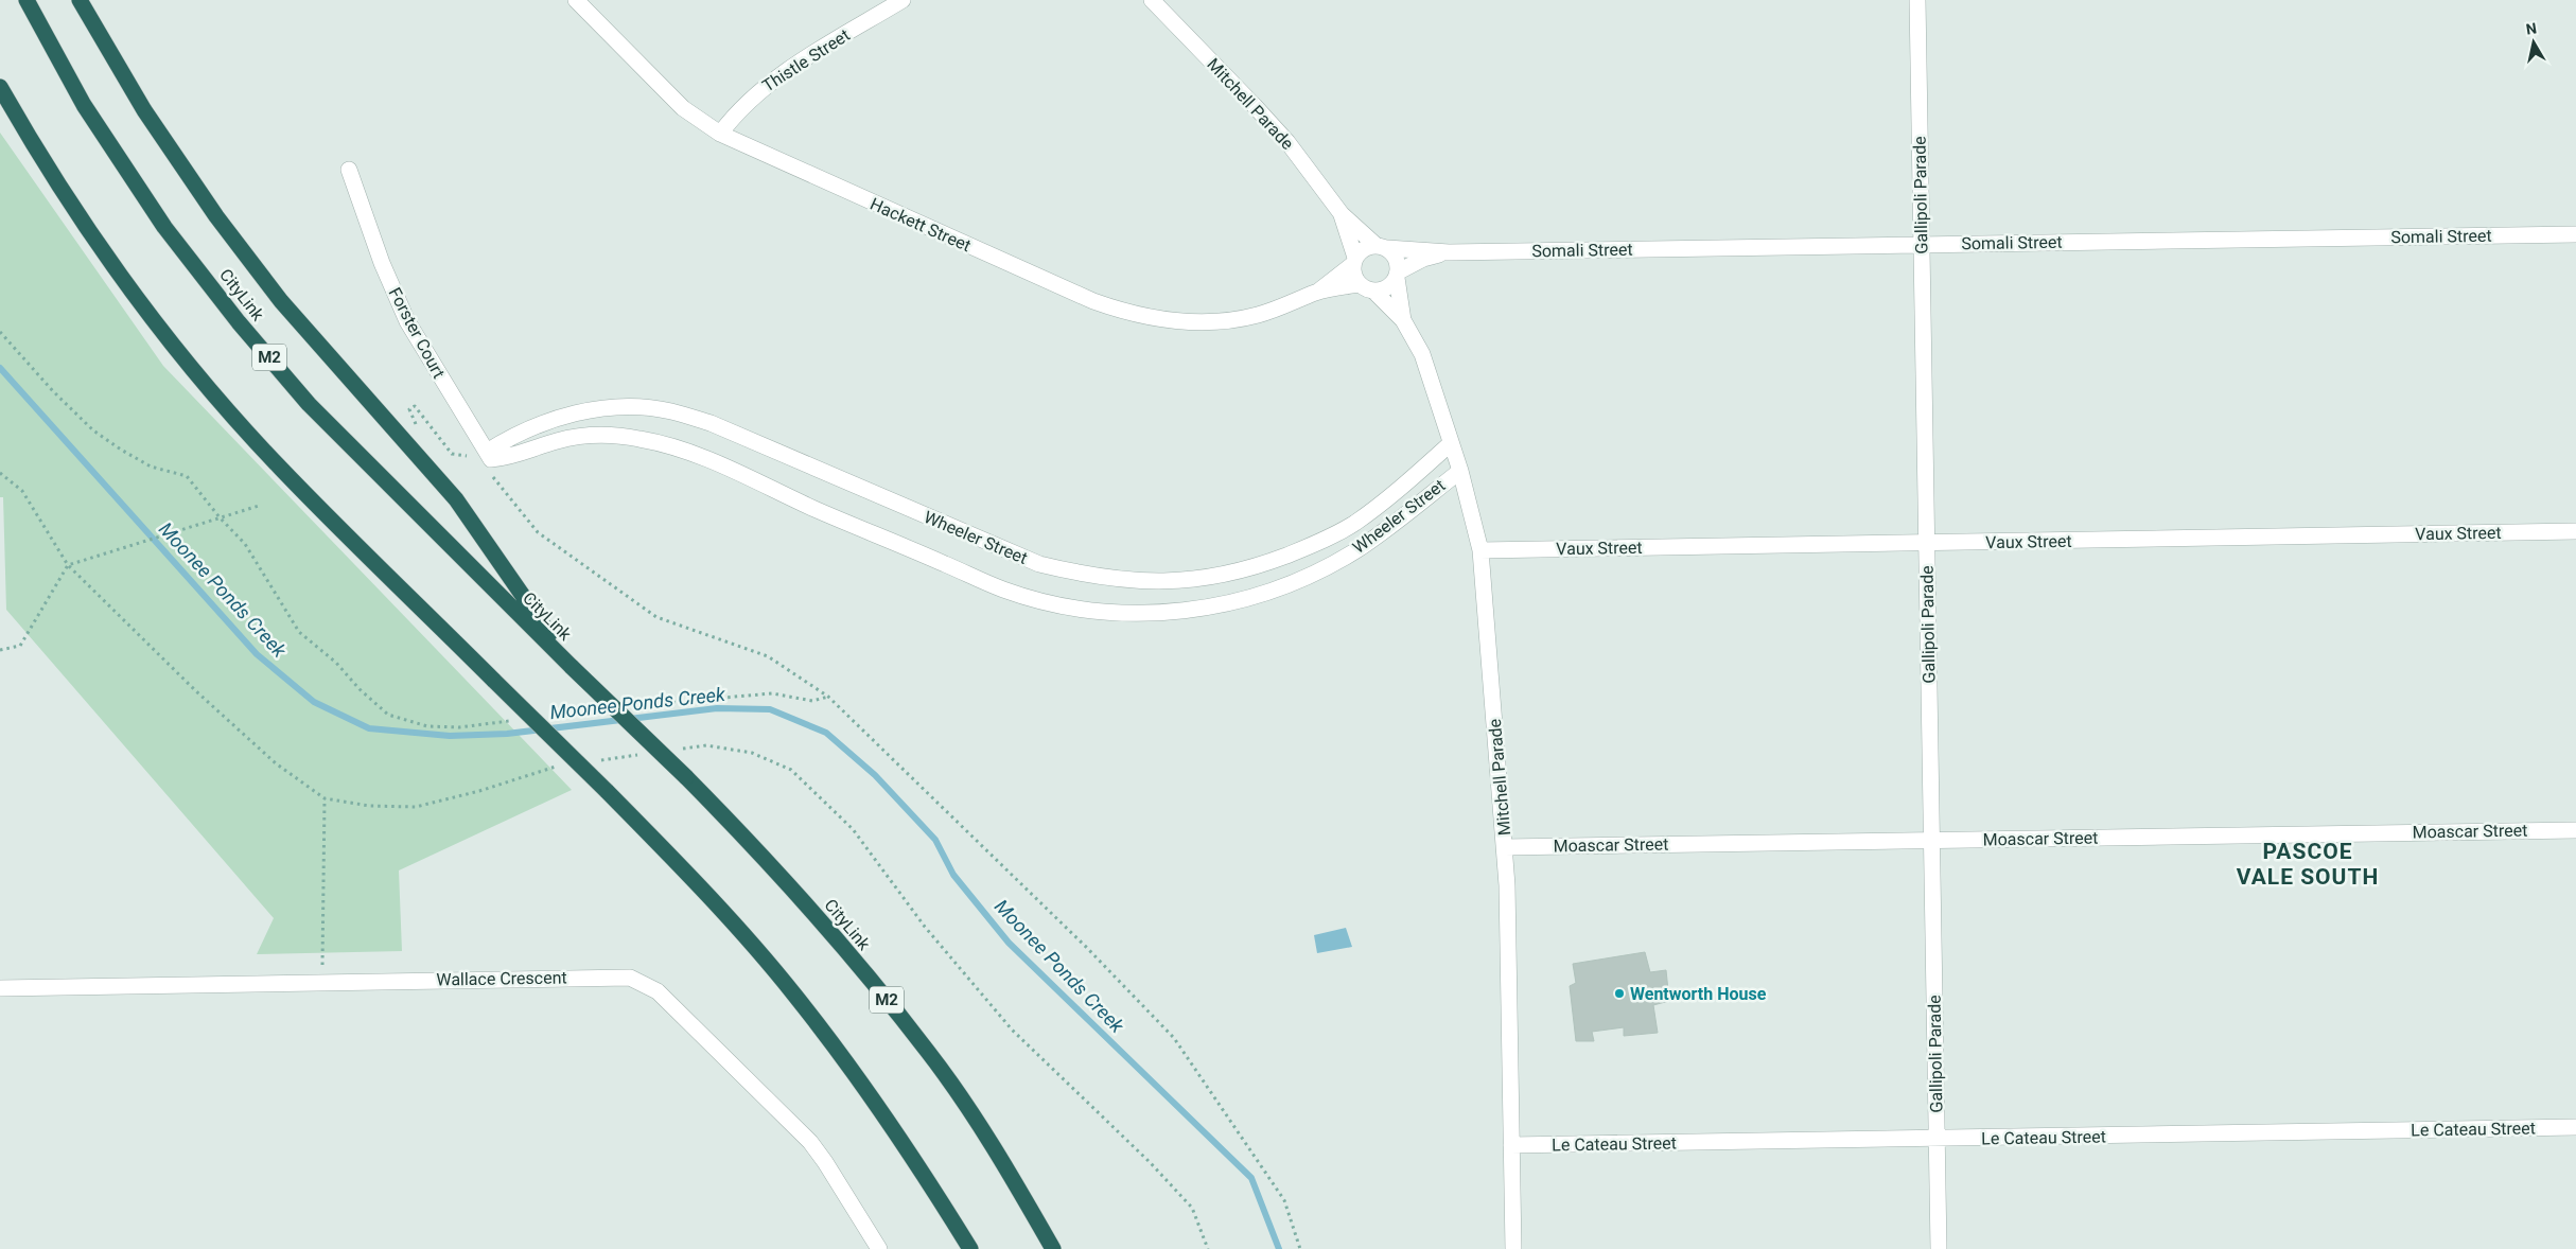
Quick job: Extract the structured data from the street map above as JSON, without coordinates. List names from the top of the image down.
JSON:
{
  "streets": {
    "highway": ["CityLink", "M2"],
    "street": [
      "Thistle Street",
      "Mitchell Parade",
      "Gallipoli Parade",
      "Hackett Street",
      "Somali Street",
      "Forster Court",
      "Wheeler Street",
      "Vaux Street",
      "Moascar Street",
      "Wallace Crescent",
      "Le Cateau Street"
    ]
  },
  "crossings": [
    ["Thistle Street", "Hackett Street"],
    ["Mitchell Parade", "Hackett Street"],
    ["Mitchell Parade", "Somali Street"],
    ["Mitchell Parade", "Wheeler Street"],
    ["Mitchell Parade", "Vaux Street"],
    ["Mitchell Parade", "Moascar Street"],
    ["Mitchell Parade", "Le Cateau Street"],
    ["Gallipoli Parade", "Somali Street"],
    ["Gallipoli Parade", "Vaux Street"],
    ["Gallipoli Parade", "Moascar Street"],
    ["Gallipoli Parade", "Le Cateau Street"],
    ["Hackett Street", "Somali Street"],
    ["Forster Court", "Wheeler Street"]
  ],
  "districts": ["PASCOE VALE SOUTH"],
  "water": ["Moonee Ponds Creek"],
  "places": ["Wentworth House"],
  "north": "top"
}
